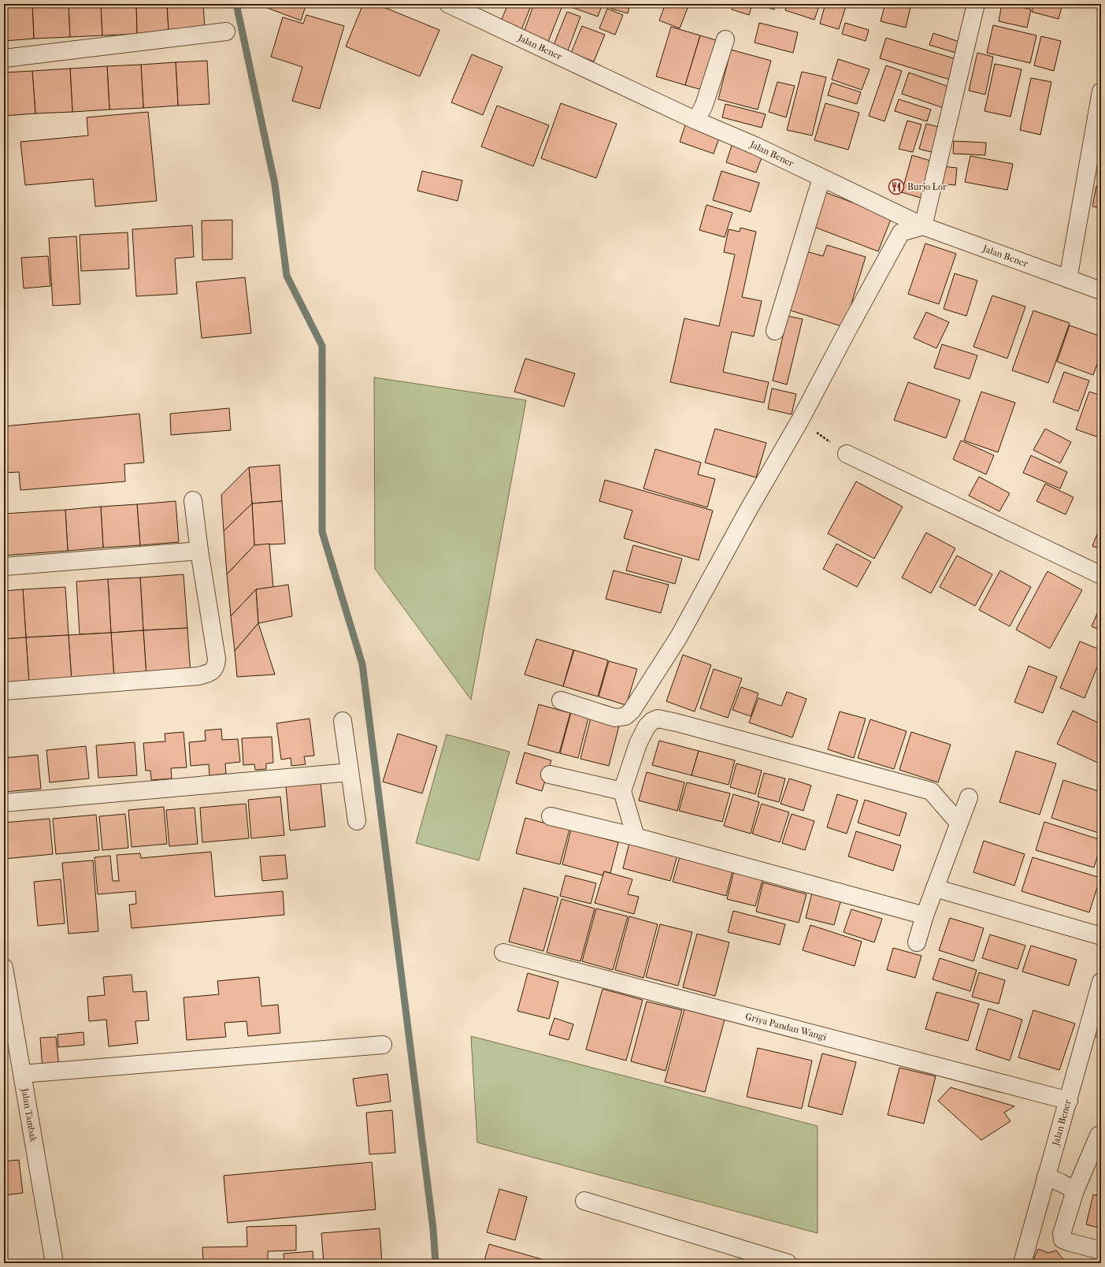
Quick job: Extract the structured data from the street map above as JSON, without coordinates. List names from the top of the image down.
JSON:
{
  "streets": {
    "street": ["Jalan Bener", "Griya Pandan Wangi", "Jalan Tambak"]
  },
  "crossings": [
    ["Jalan Bener", "Griya Pandan Wangi"]
  ],
  "places": {
    "restaurant": ["Burjo Lor"]
  }
}
